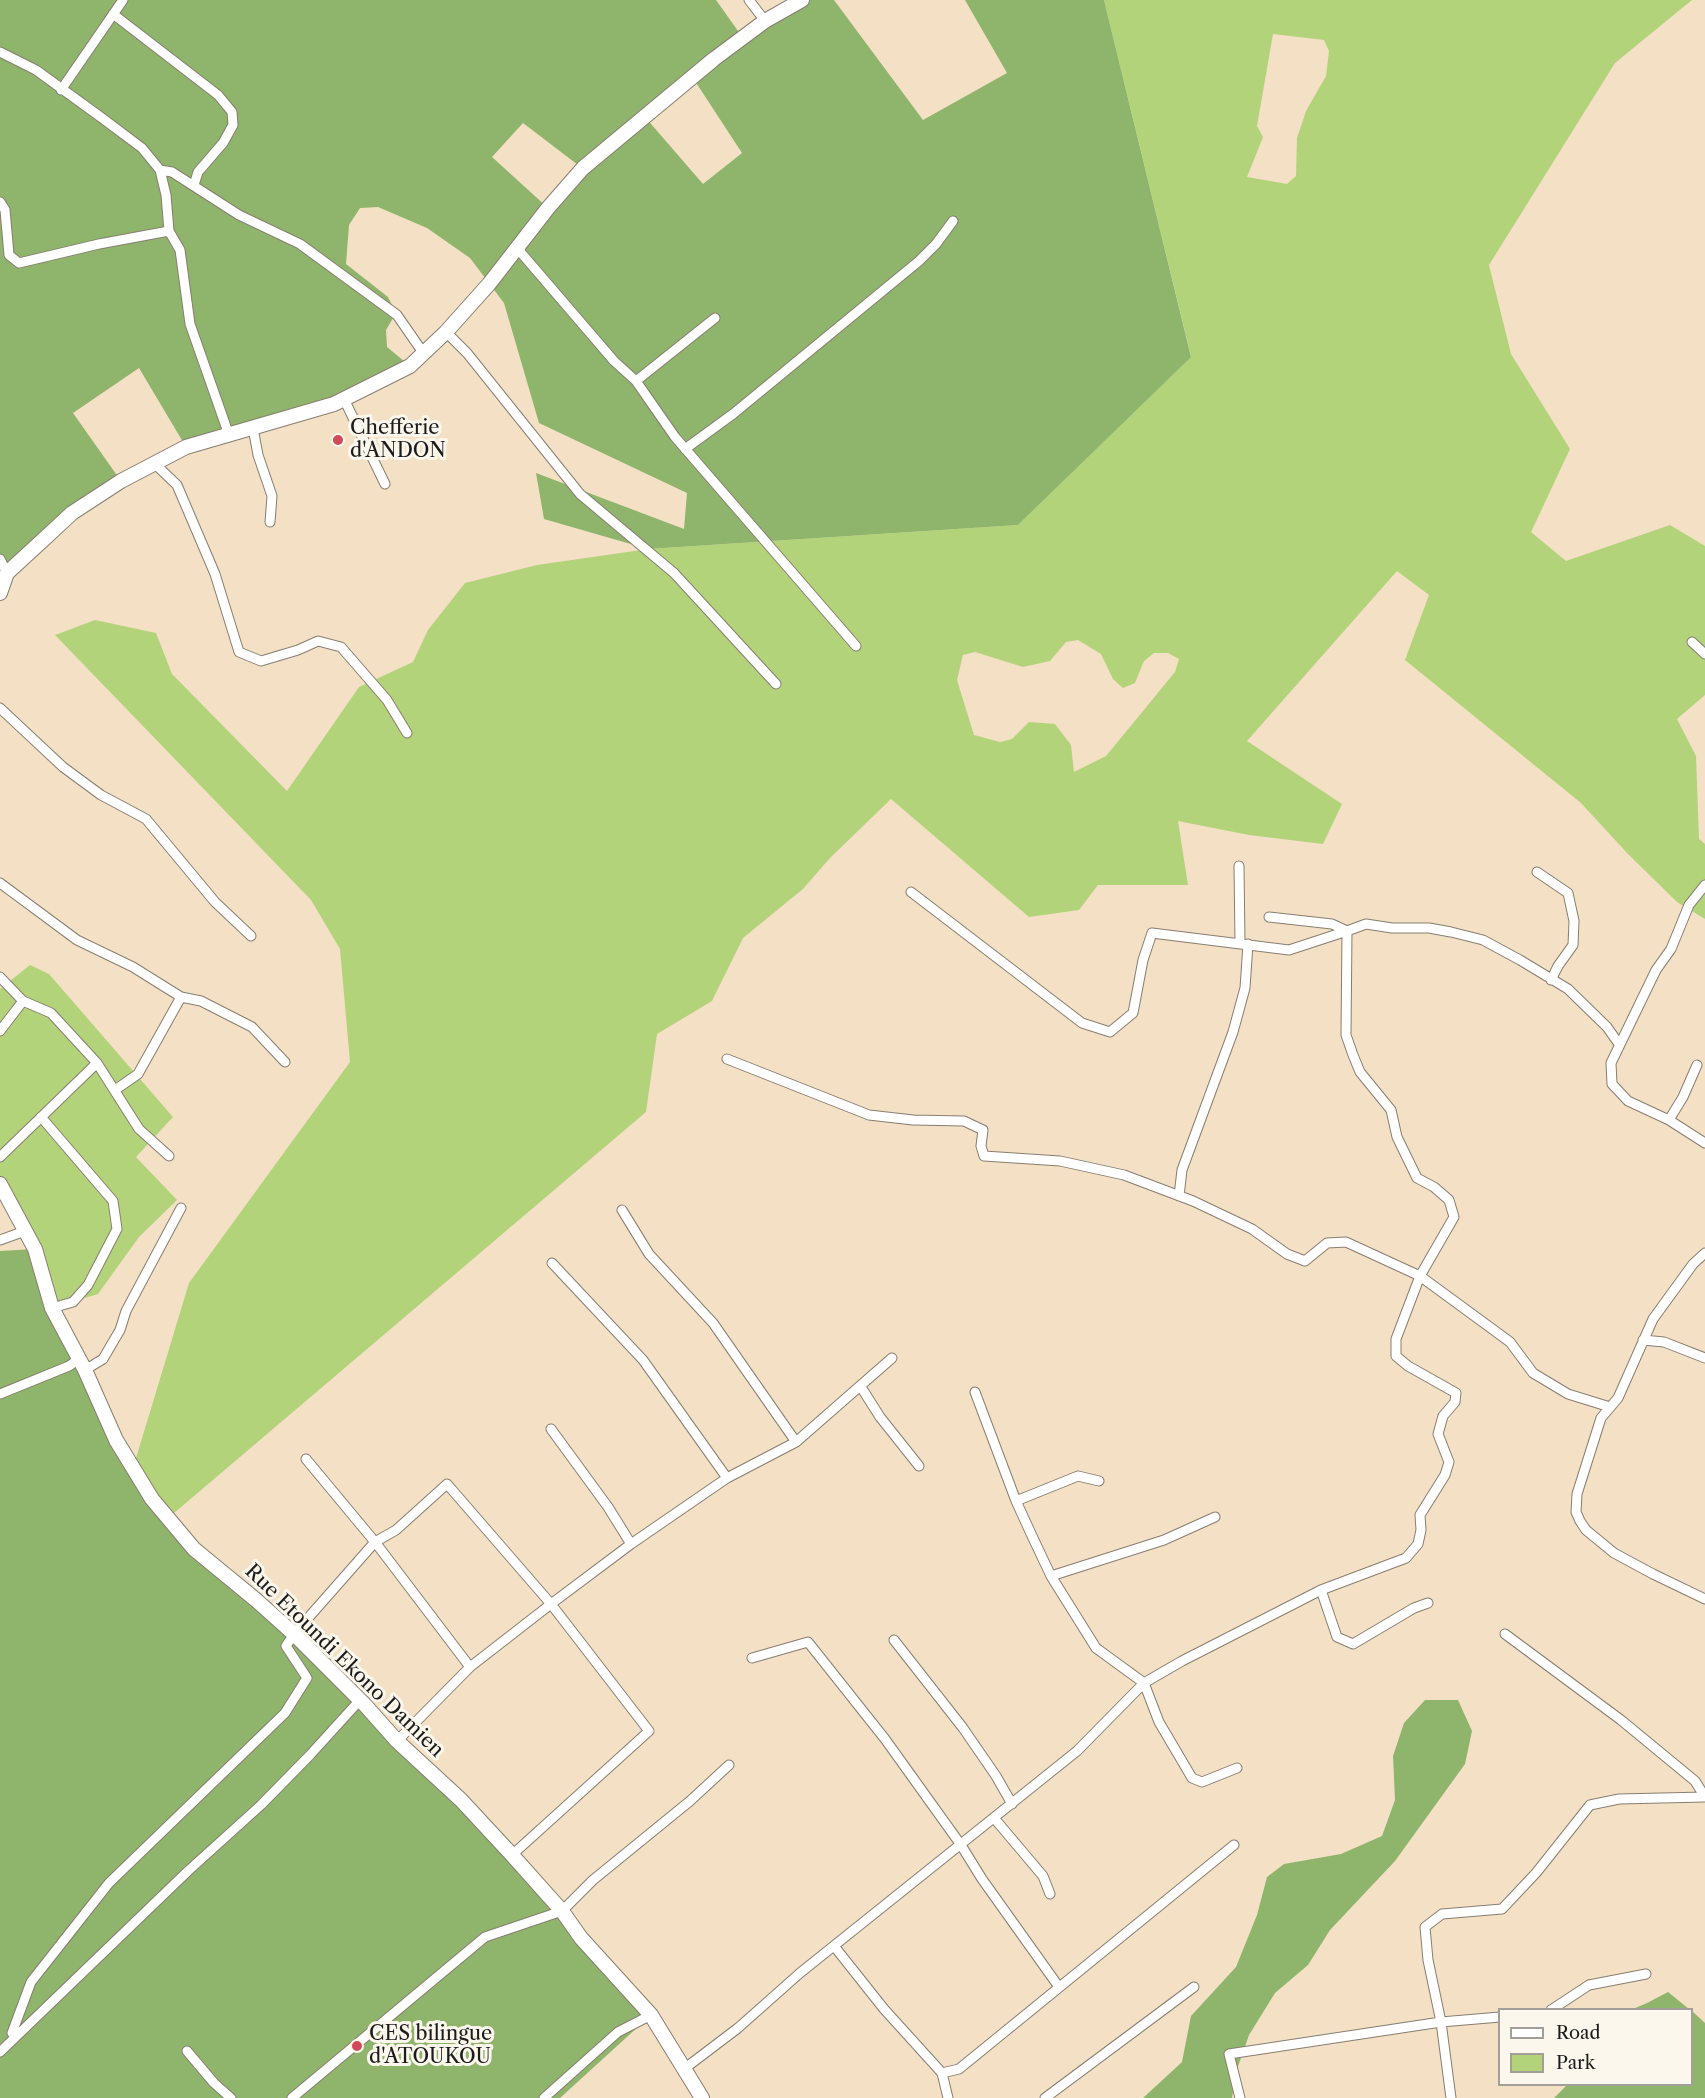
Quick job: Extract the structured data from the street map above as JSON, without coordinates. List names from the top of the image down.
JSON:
{
  "streets": {
    "street": ["Rue Etoundi Ekono Damien"]
  },
  "places": ["Chefferie d'ANDON", "CES bilingue d'ATOUKOU"],
  "legend": ["Road", "Park"]
}
